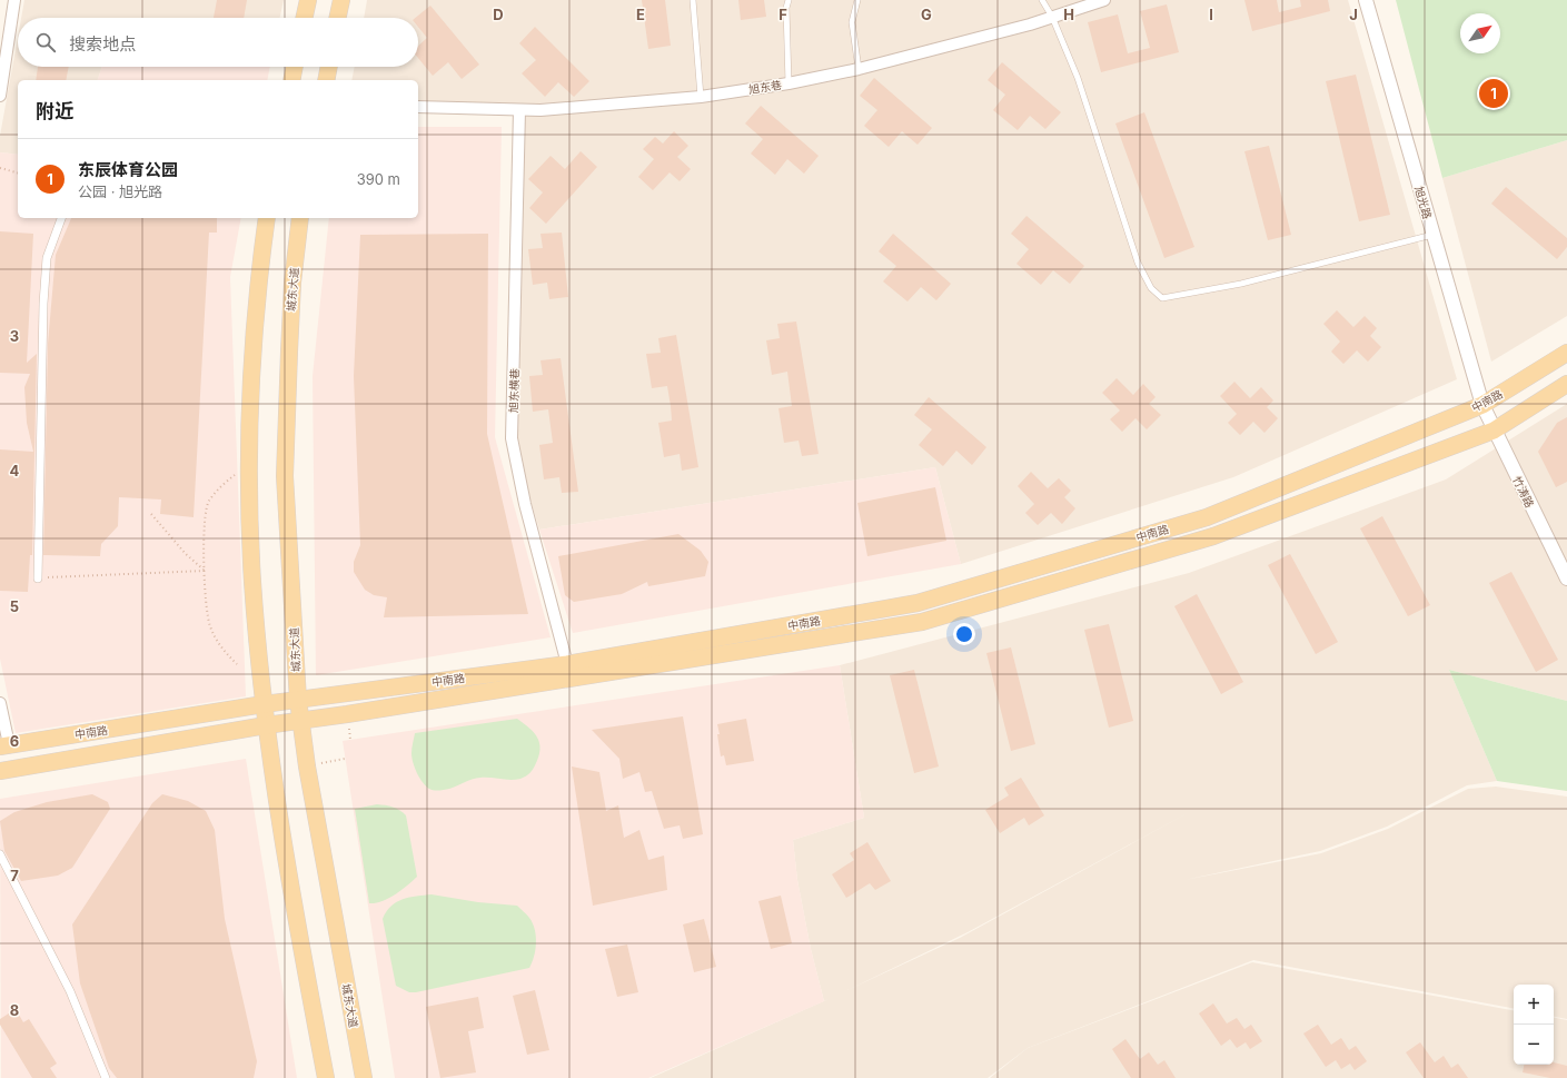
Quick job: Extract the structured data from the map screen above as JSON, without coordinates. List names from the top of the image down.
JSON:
{
  "streets": {
    "main road": ["城东大道", "中南路"],
    "street": [
      "旭东巷",
      "旭光路",
      "旭东横巷",
      "竹涛路"
    ]
  },
  "crossings": [
    ["旭东巷", "旭东横巷"],
    ["旭光路", "中南路"],
    ["旭光路", "竹涛路"],
    ["城东大道", "中南路"],
    ["旭东横巷", "中南路"],
    ["中南路", "竹涛路"]
  ],
  "north": "top right",
  "page": {
    "search": "搜索地点",
    "pins": "1",
    "heading": "附近",
    "list": [
      {
        "mark": "1",
        "name": "东辰体育公园",
        "note": "公园 · 旭光路",
        "value": "390 m"
      }
    ],
    "map_buttons": ["+", "−"]
  },
  "grid": {
    "columns": [
      "D",
      "E",
      "F",
      "G",
      "H",
      "I",
      "J"
    ],
    "rows": [
      "3",
      "4",
      "5",
      "6",
      "7",
      "8"
    ]
  }
}
